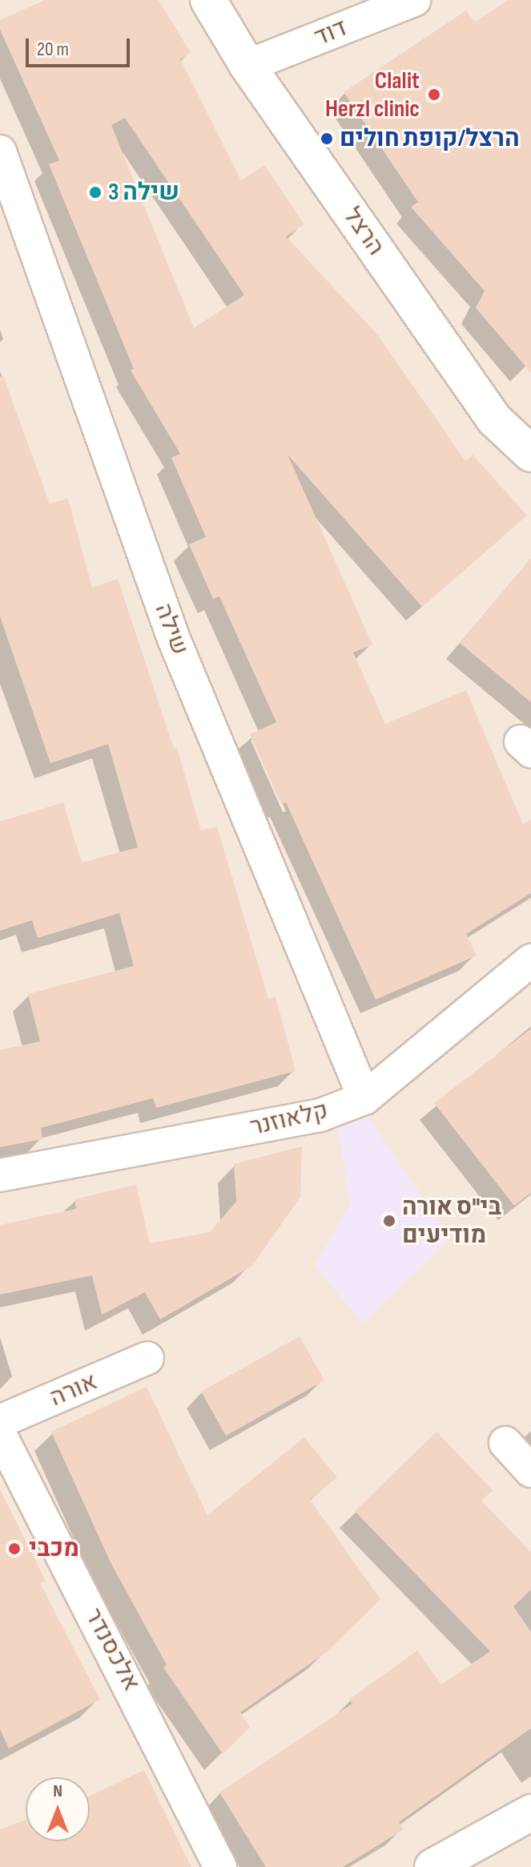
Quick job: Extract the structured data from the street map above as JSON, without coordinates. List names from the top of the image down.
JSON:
{
  "streets": {
    "street": [
      "דוד",
      "הרצל",
      "שילה",
      "קלאוזנר",
      "אורה",
      "אלכסנדר"
    ]
  },
  "crossings": [
    ["דוד", "הרצל"],
    ["שילה", "קלאוזנר"]
  ],
  "places": [
    "Clalit Herzl clinic",
    "הרצל/קופת חולים",
    "שילה 3",
    "בי\"ס אורה מודיעים",
    "מכבי"
  ],
  "scale_bar": "20 m",
  "north": "top"
}
